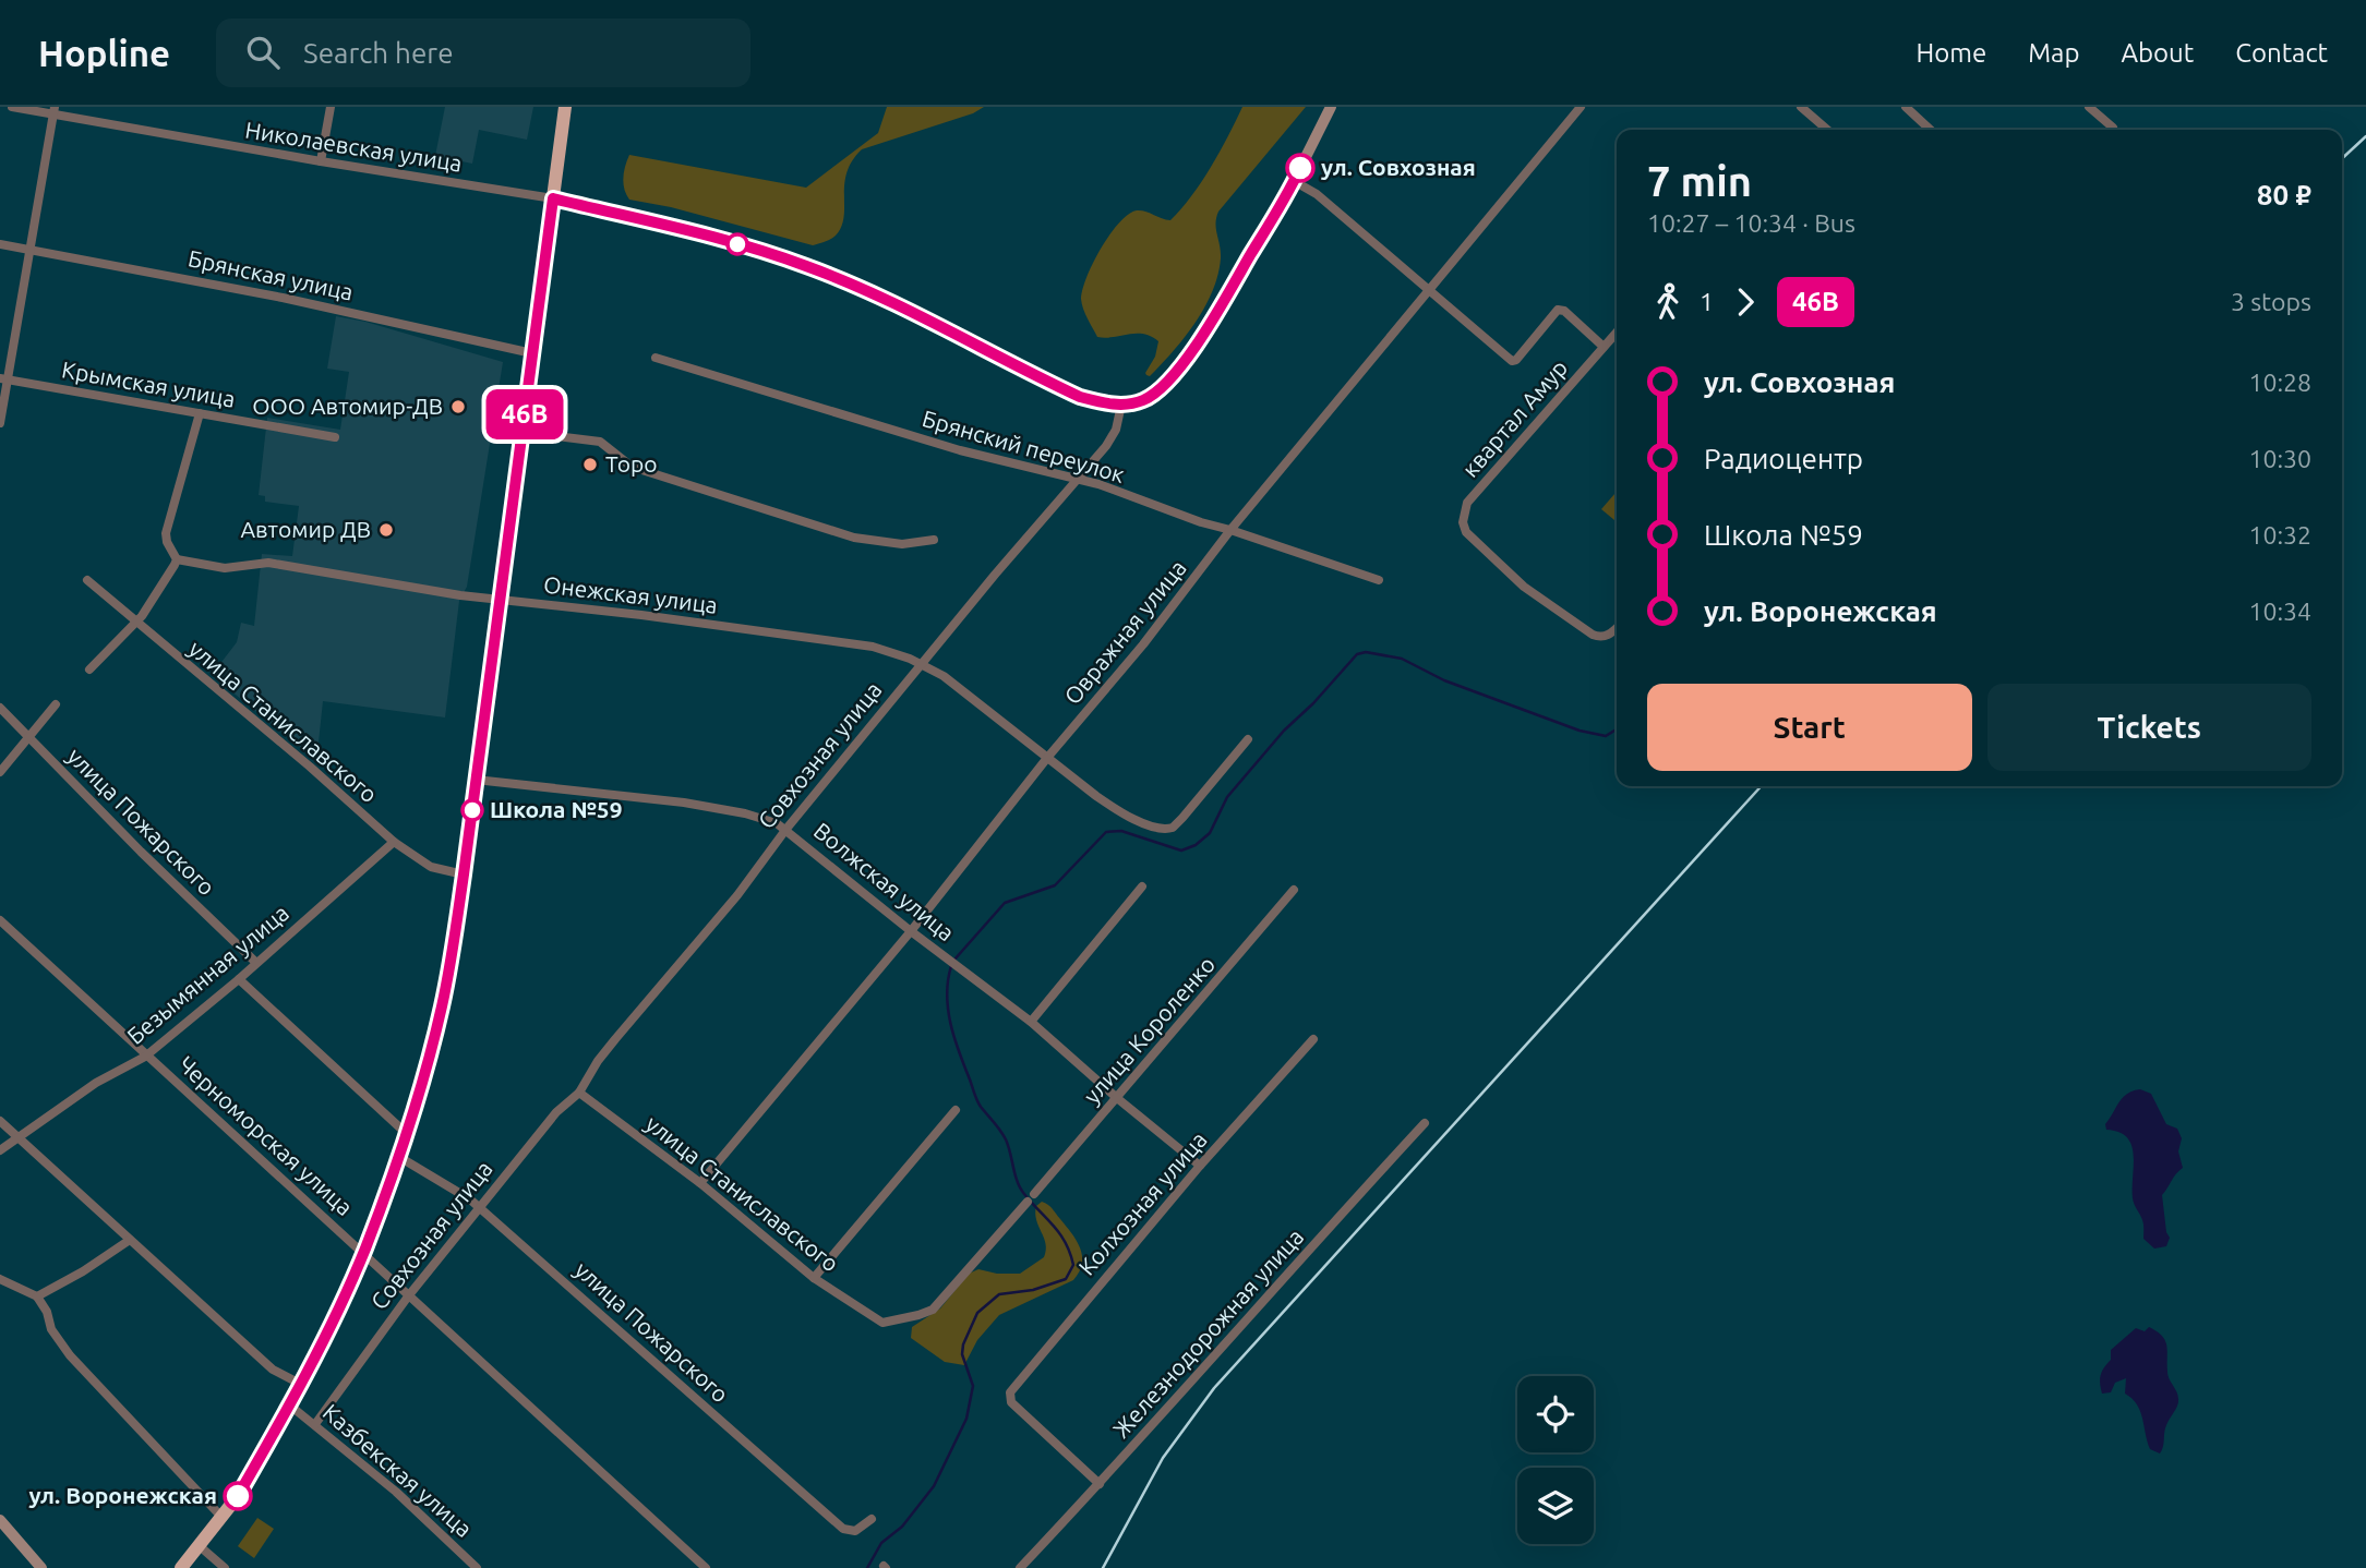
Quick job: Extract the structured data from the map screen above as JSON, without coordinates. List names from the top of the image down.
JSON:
{
  "streets": {
    "street": [
      "Николаевская улица",
      "Брянская улица",
      "Крымская улица",
      "квартал Амур",
      "Брянский переулок",
      "Онежская улица",
      "Овражная улица",
      "улица Станиславского",
      "Совхозная улица",
      "улица Пожарского",
      "Волжская улица",
      "Безымянная улица",
      "улица Короленко",
      "Черноморская улица",
      "Колхозная улица",
      "Железнодорожная улица",
      "Казбекская улица"
    ]
  },
  "crossings": [
    ["Брянский переулок", "Овражная улица"],
    ["Брянский переулок", "Совхозная улица"],
    ["Онежская улица", "Овражная улица"],
    ["Онежская улица", "Совхозная улица"],
    ["Овражная улица", "улица Станиславского"],
    ["Овражная улица", "Волжская улица"],
    ["улица Станиславского", "Совхозная улица"],
    ["улица Станиславского", "Безымянная улица"],
    ["улица Станиславского", "улица Короленко"],
    ["Совхозная улица", "улица Пожарского"],
    ["Совхозная улица", "Волжская улица"],
    ["Совхозная улица", "Черноморская улица"],
    ["Совхозная улица", "Казбекская улица"],
    ["улица Пожарского", "Безымянная улица"],
    ["Волжская улица", "улица Короленко"],
    ["Волжская улица", "Колхозная улица"],
    ["Безымянная улица", "Черноморская улица"],
    ["Колхозная улица", "Железнодорожная улица"]
  ],
  "places": [
    "ул. Совхозная",
    "ООО Автомир-ДВ",
    "Торо",
    "Автомир ДВ",
    "Школа №59",
    "ул. Воронежская"
  ],
  "lines": ["bus line 46В"],
  "page": {
    "header": "Hopline",
    "search": "Search here",
    "nav": [
      "Home",
      "Map",
      "About",
      "Contact"
    ],
    "on_map": "46В",
    "heading": ["7 min", "10:27 – 10:34 · Bus", "80 ₽"],
    "legs": ["1", "46В", "3 stops"],
    "list": [
      {
        "name": "ул. Совхозная",
        "value": "10:28"
      },
      {
        "name": "Радиоцентр",
        "value": "10:30"
      },
      {
        "name": "Школа №59",
        "value": "10:32"
      },
      {
        "name": "ул. Воронежская",
        "value": "10:34"
      }
    ],
    "buttons": ["Start", "Tickets"]
  }
}
